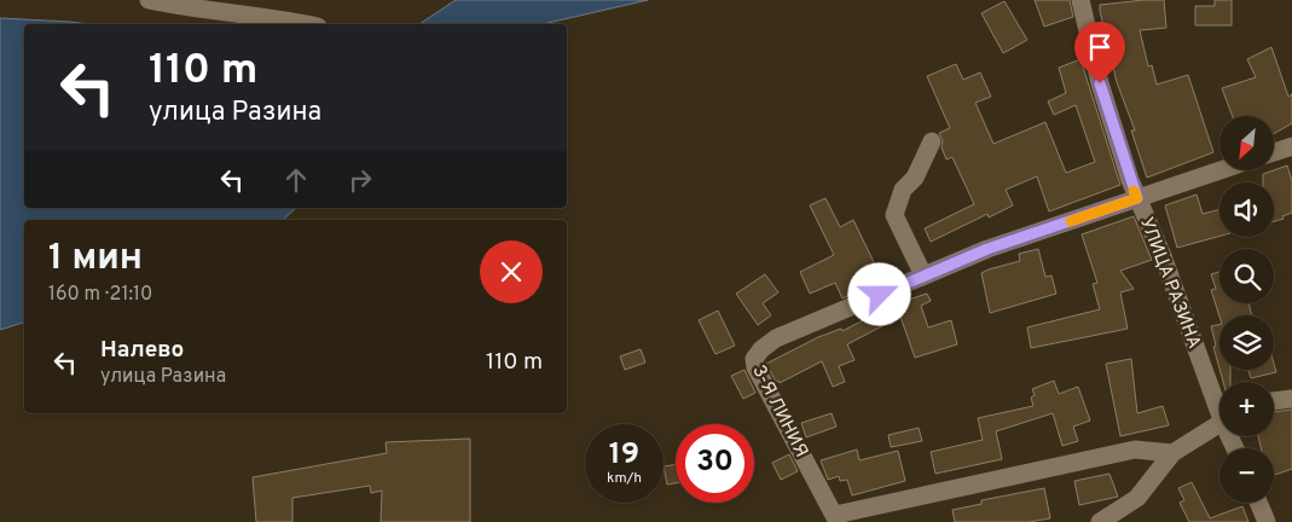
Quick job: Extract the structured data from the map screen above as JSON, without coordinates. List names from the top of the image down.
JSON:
{
  "streets": {
    "street": ["УЛИЦА РАЗИНА", "3-Я ЛИНИЯ"]
  },
  "crossings": [
    ["УЛИЦА РАЗИНА", "3-Я ЛИНИЯ"]
  ],
  "north": "bottom left",
  "page": {
    "turn": ["110 m", "улица Разина"],
    "map_buttons": ["+", "−"],
    "heading": ["1 мин", "160 m · 21:10"],
    "list": [
      {
        "name": "Налево",
        "note": "улица Разина",
        "value": "110 m"
      }
    ],
    "speed": "19 km/h",
    "limit": "30"
  }
}
